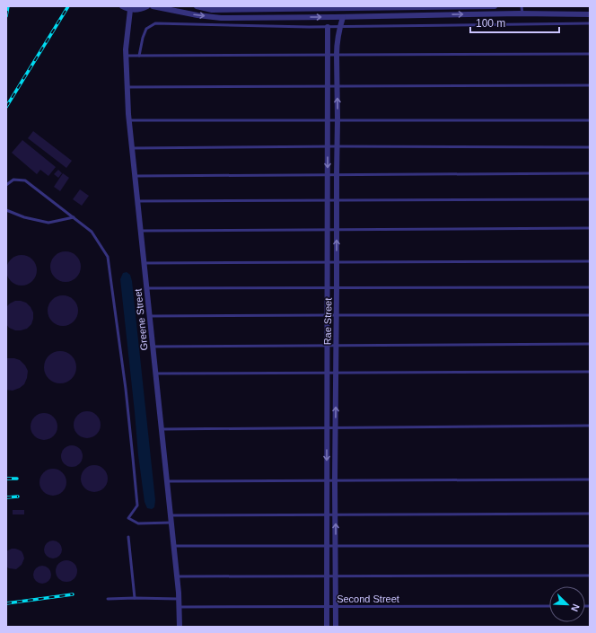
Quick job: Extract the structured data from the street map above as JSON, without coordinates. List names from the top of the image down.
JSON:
{
  "streets": {
    "street": ["Greene Street", "Rae Street"],
    "lane": ["Second Street"]
  },
  "crossings": [
    ["Greene Street", "Second Street"],
    ["Rae Street", "Second Street"]
  ],
  "scale_bar": "100 m",
  "north": "bottom right"
}
